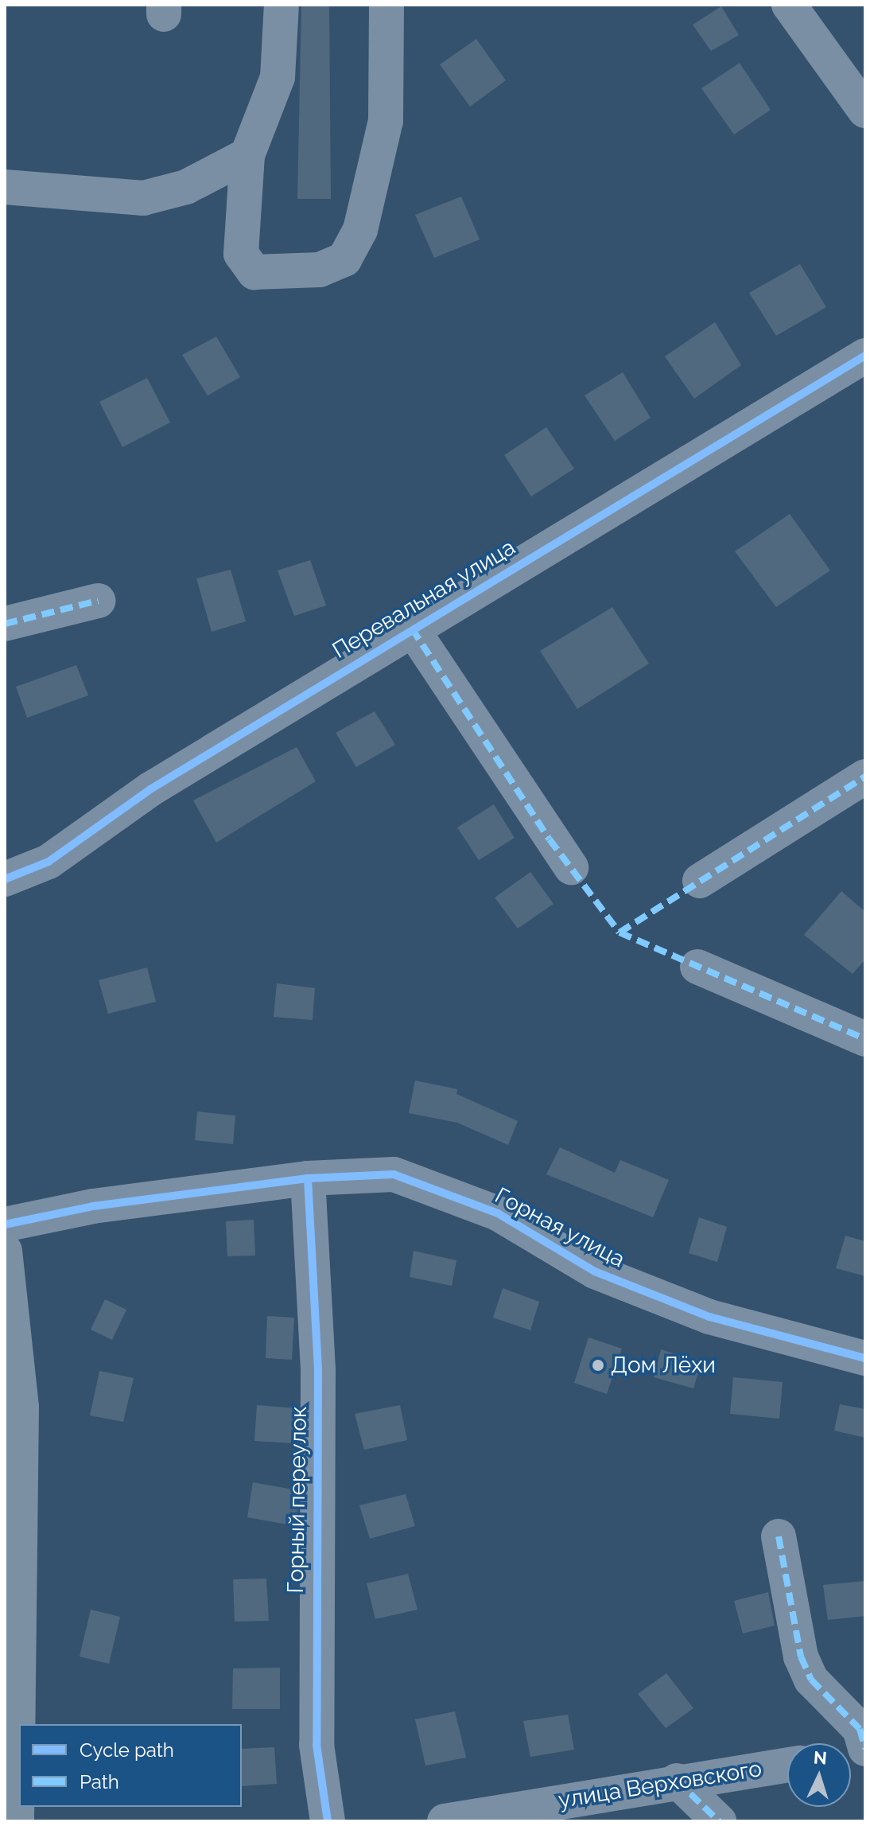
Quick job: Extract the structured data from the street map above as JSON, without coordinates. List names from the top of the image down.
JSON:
{
  "streets": {
    "street": [
      "Перевальная улица",
      "Горная улица",
      "Горный переулок",
      "улица Верховского"
    ]
  },
  "crossings": [
    ["Горная улица", "Горный переулок"]
  ],
  "places": ["Дом Лёхи"],
  "legend": ["Cycle path", "Path"],
  "north": "top"
}
